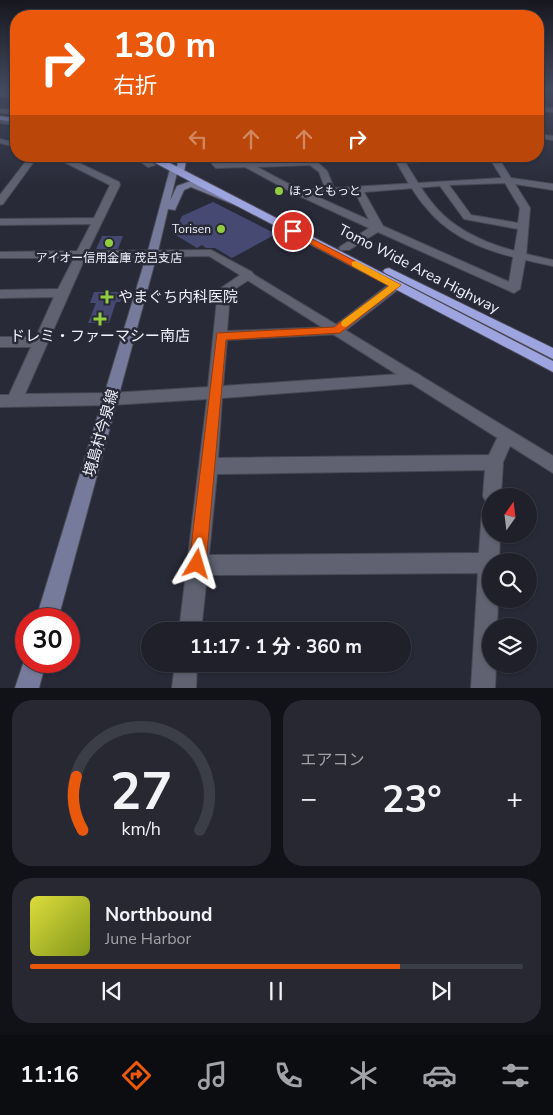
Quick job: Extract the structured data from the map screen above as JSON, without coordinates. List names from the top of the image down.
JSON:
{
  "streets": {
    "highway": ["Tomo Wide Area Highway"],
    "main road": ["境島村今泉線"]
  },
  "crossings": [
    ["Tomo Wide Area Highway", "境島村今泉線"]
  ],
  "places": {
    "other": ["ほっともっと", "Torisen", "アイオー信用金庫 茂呂支店"],
    "health": ["やまぐち内科医院", "ドレミ・ファーマシー南店"]
  },
  "north": "top",
  "page": {
    "turn": ["130 m", "右折"],
    "limit": "30",
    "trip": "11:17 · 1 分 · 360 m",
    "tile": "エアコン",
    "heat": ["−", "23°", "+"],
    "song": ["Northbound", "June Harbor"],
    "tabs": "11:16",
    "gauge": ["27", "km/h"]
  }
}
